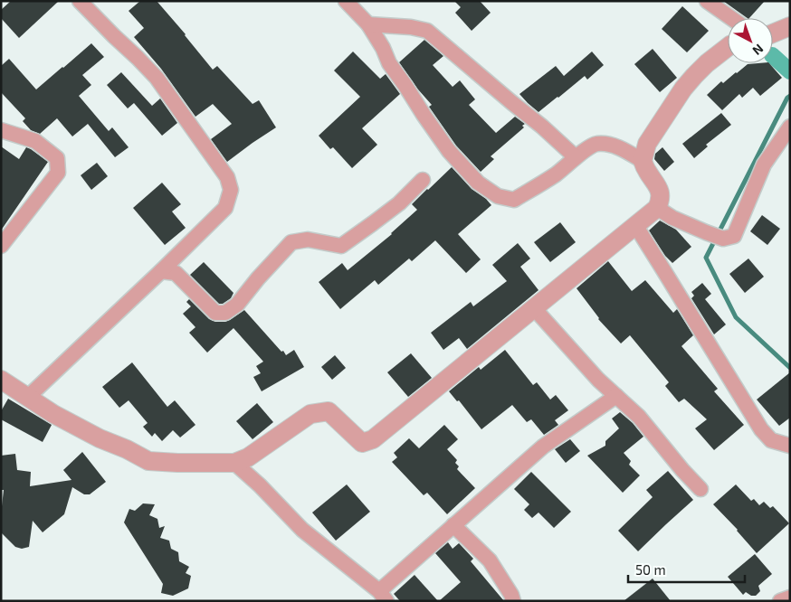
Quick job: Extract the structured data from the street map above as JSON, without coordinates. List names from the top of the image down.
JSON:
{
  "scale_bar": "50 m",
  "north": "bottom right"
}
